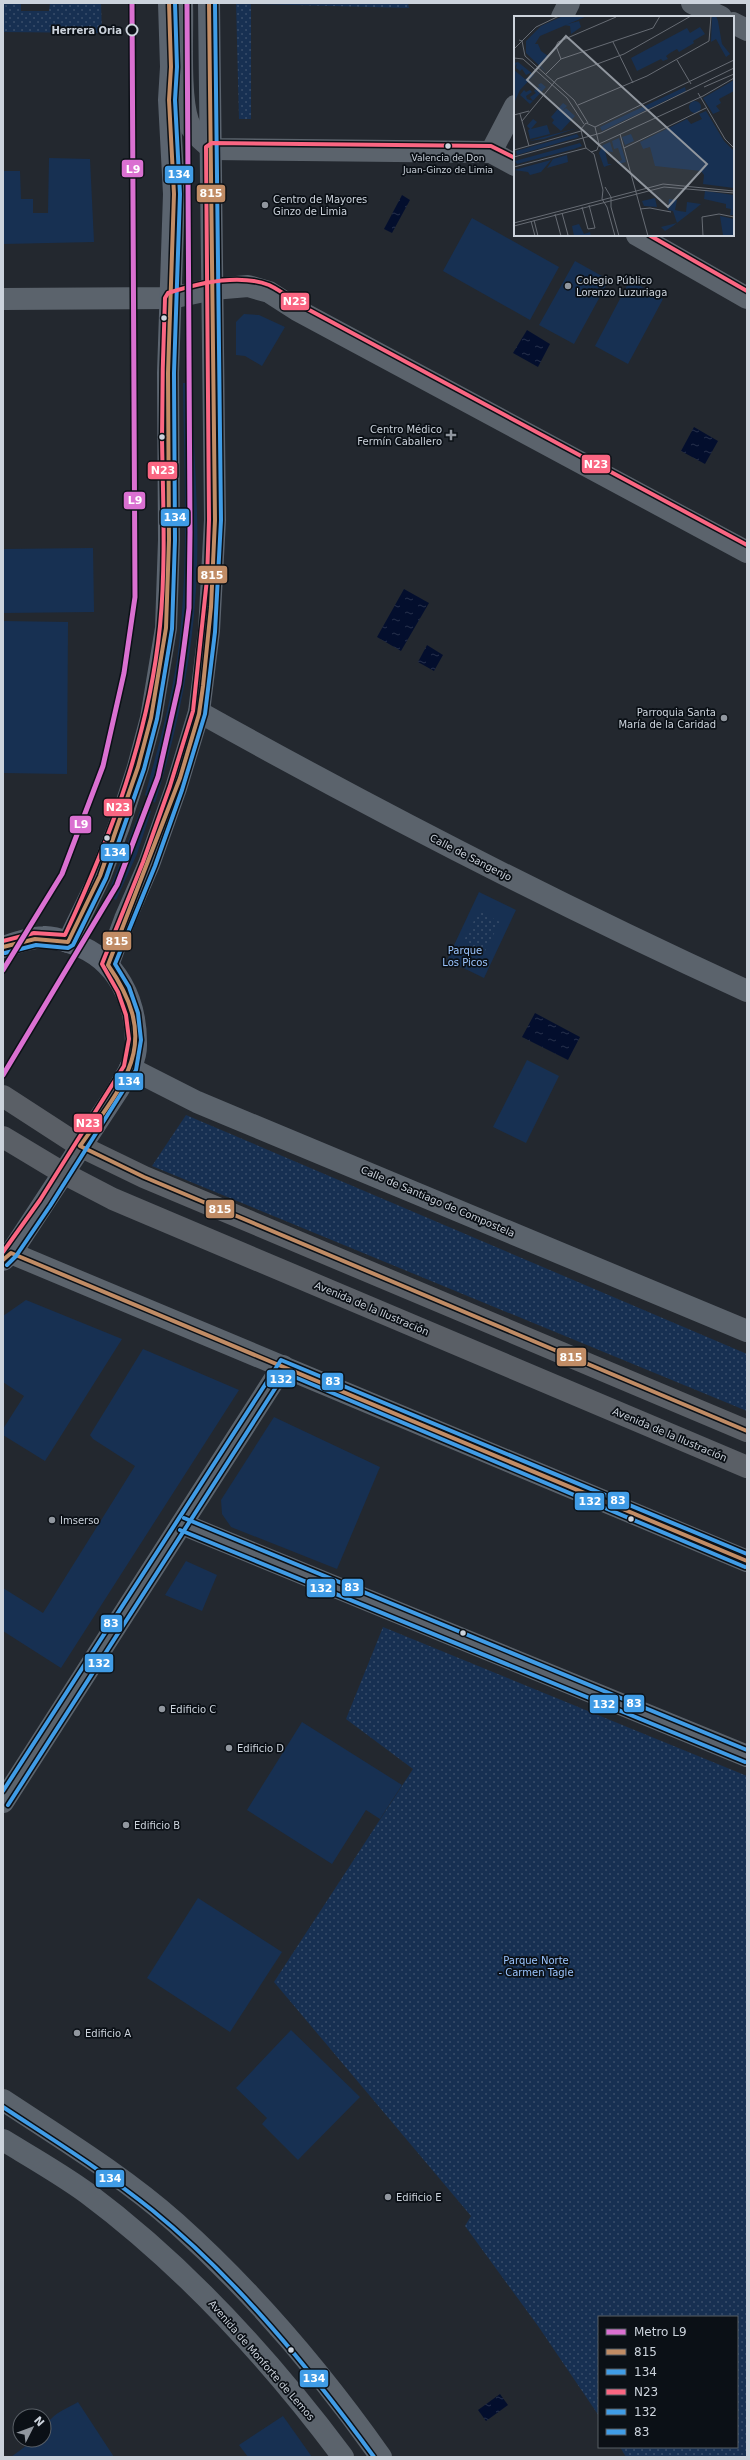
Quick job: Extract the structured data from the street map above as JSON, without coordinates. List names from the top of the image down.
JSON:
{
  "streets": {
    "highway": ["Avenida de la Ilustración"],
    "street": ["Calle de Sangenjo", "Calle de Santiago de Compostela", "Avenida de Monforte de Lemos"]
  },
  "parks": ["Parque Los Picos", "Parque Norte - Carmen Tagle"],
  "places": {
    "other": [
      "Herrera Oria",
      "Valencia de Don Juan-Ginzo de Limia",
      "Centro de Mayores Ginzo de Limia",
      "Colegio Público Lorenzo Luzuriaga",
      "Parroquia Santa María de la Caridad",
      "Imserso",
      "Edificio C",
      "Edificio D",
      "Edificio B",
      "Edificio A",
      "Edificio E"
    ],
    "health": ["Centro Médico Fermín Caballero"]
  },
  "lines": [
    "metro line L9",
    "transit line 815",
    "transit line 134",
    "transit line N23",
    "transit line 83",
    "transit line 132"
  ],
  "legend": [
    "Metro L9",
    "815",
    "134",
    "N23",
    "132",
    "83"
  ],
  "north": "top right"
}
